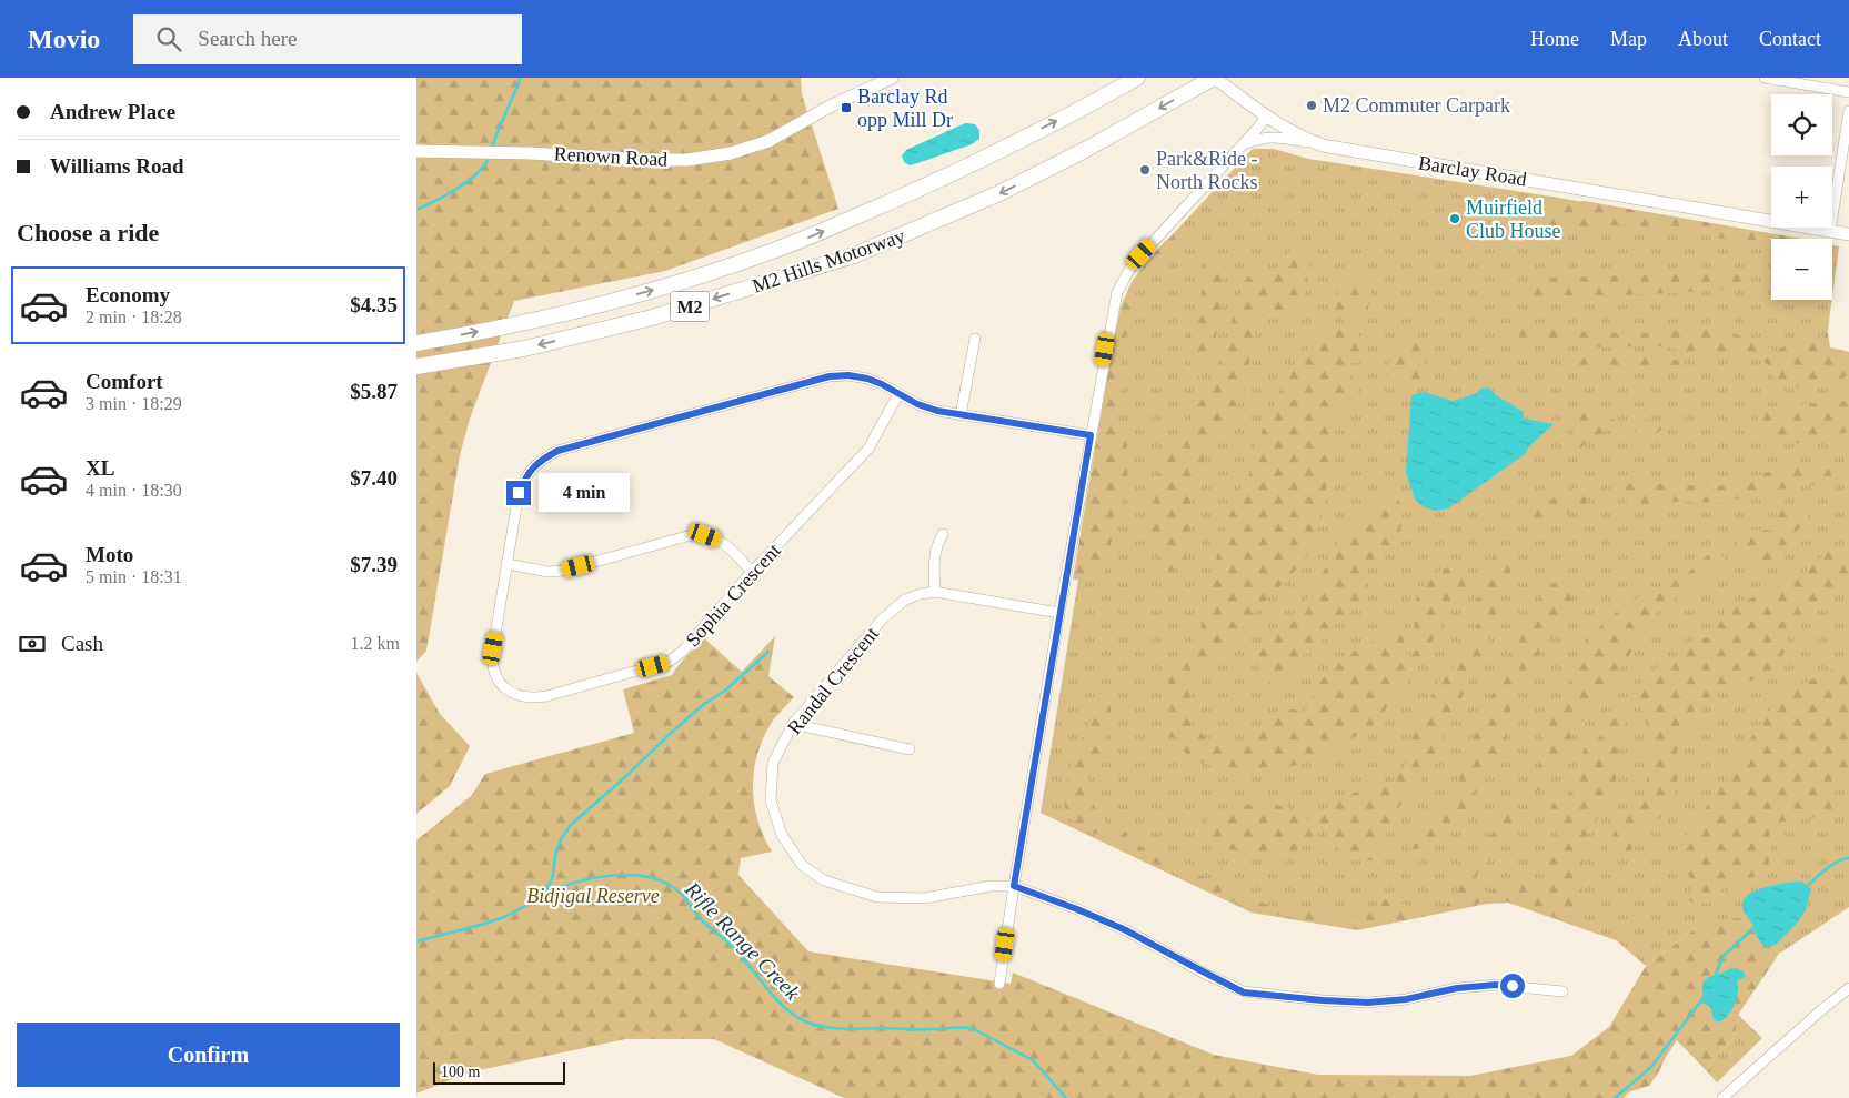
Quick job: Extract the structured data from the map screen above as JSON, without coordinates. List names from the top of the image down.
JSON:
{
  "streets": {
    "highway": ["M2 Hills Motorway", "M2"],
    "main road": ["Renown Road", "Barclay Road"],
    "street": ["Sophia Crescent", "Randal Crescent"]
  },
  "crossings": [
    ["Barclay Road", "M2 Hills Motorway"]
  ],
  "water": ["Rifle Range Creek"],
  "parks": ["Bidjigal Reserve"],
  "places": {
    "other": ["M2 Commuter Carpark", "Park&Ride - North Rocks", "Muirfield Club House"],
    "transit": ["Barclay Rd opp Mill Dr"]
  },
  "scale_bar": "100 m",
  "page": {
    "header": "Movio",
    "search": "Search here",
    "nav": [
      "Home",
      "Map",
      "About",
      "Contact"
    ],
    "banner": ["Andrew Place", "Williams Road"],
    "map_buttons": ["+", "−"],
    "heading": "Choose a ride",
    "list": [
      {
        "name": "Economy",
        "note": "2 min · 18:28",
        "value": "$4.35"
      },
      {
        "name": "Comfort",
        "note": "3 min · 18:29",
        "value": "$5.87"
      },
      {
        "name": "XL",
        "note": "4 min · 18:30",
        "value": "$7.40"
      },
      {
        "name": "Moto",
        "note": "5 min · 18:31",
        "value": "$7.39"
      }
    ],
    "bubble": "4 min",
    "pay": ["Cash", "1.2 km"],
    "buttons": "Confirm",
    "scale": "100 m"
  }
}
